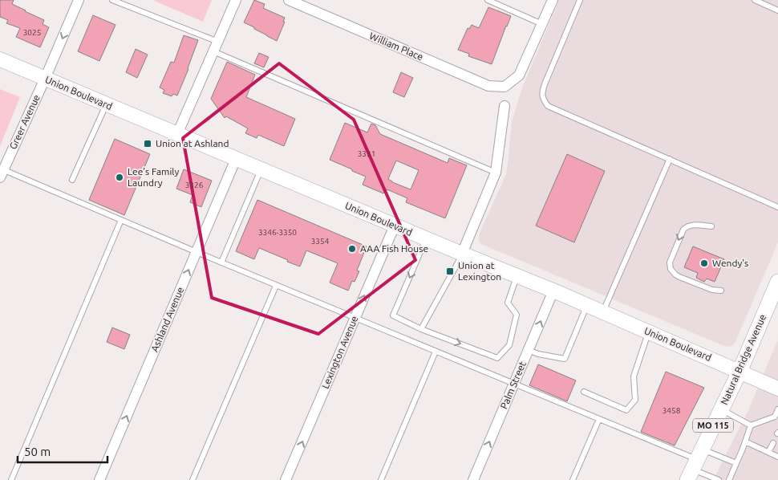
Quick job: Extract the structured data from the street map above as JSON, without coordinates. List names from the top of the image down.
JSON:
{
  "streets": {
    "main road": ["Union Boulevard", "Natural Bridge Avenue", "MO 115"],
    "street": [
      "William Place",
      "Greer Avenue",
      "Ashland Avenue",
      "Lexington Avenue",
      "Palm Street"
    ]
  },
  "crossings": [
    ["Union Boulevard", "Greer Avenue"],
    ["Union Boulevard", "Ashland Avenue"],
    ["Union Boulevard", "Lexington Avenue"],
    ["Union Boulevard", "Natural Bridge Avenue"],
    ["Union Boulevard", "Palm Street"]
  ],
  "one_way": [
    "Greer Avenue",
    "Ashland Avenue",
    "Lexington Avenue",
    "Palm Street"
  ],
  "places": {
    "transit": ["Union at Ashland", "Union at Lexington"],
    "other": ["Lee's Family Laundry", "AAA Fish House", "Wendy's"]
  },
  "house_numbers": [
    "3025",
    "3331",
    "3326",
    "3346-3350",
    "3354",
    "3458"
  ],
  "scale_bar": "50 m"
}
